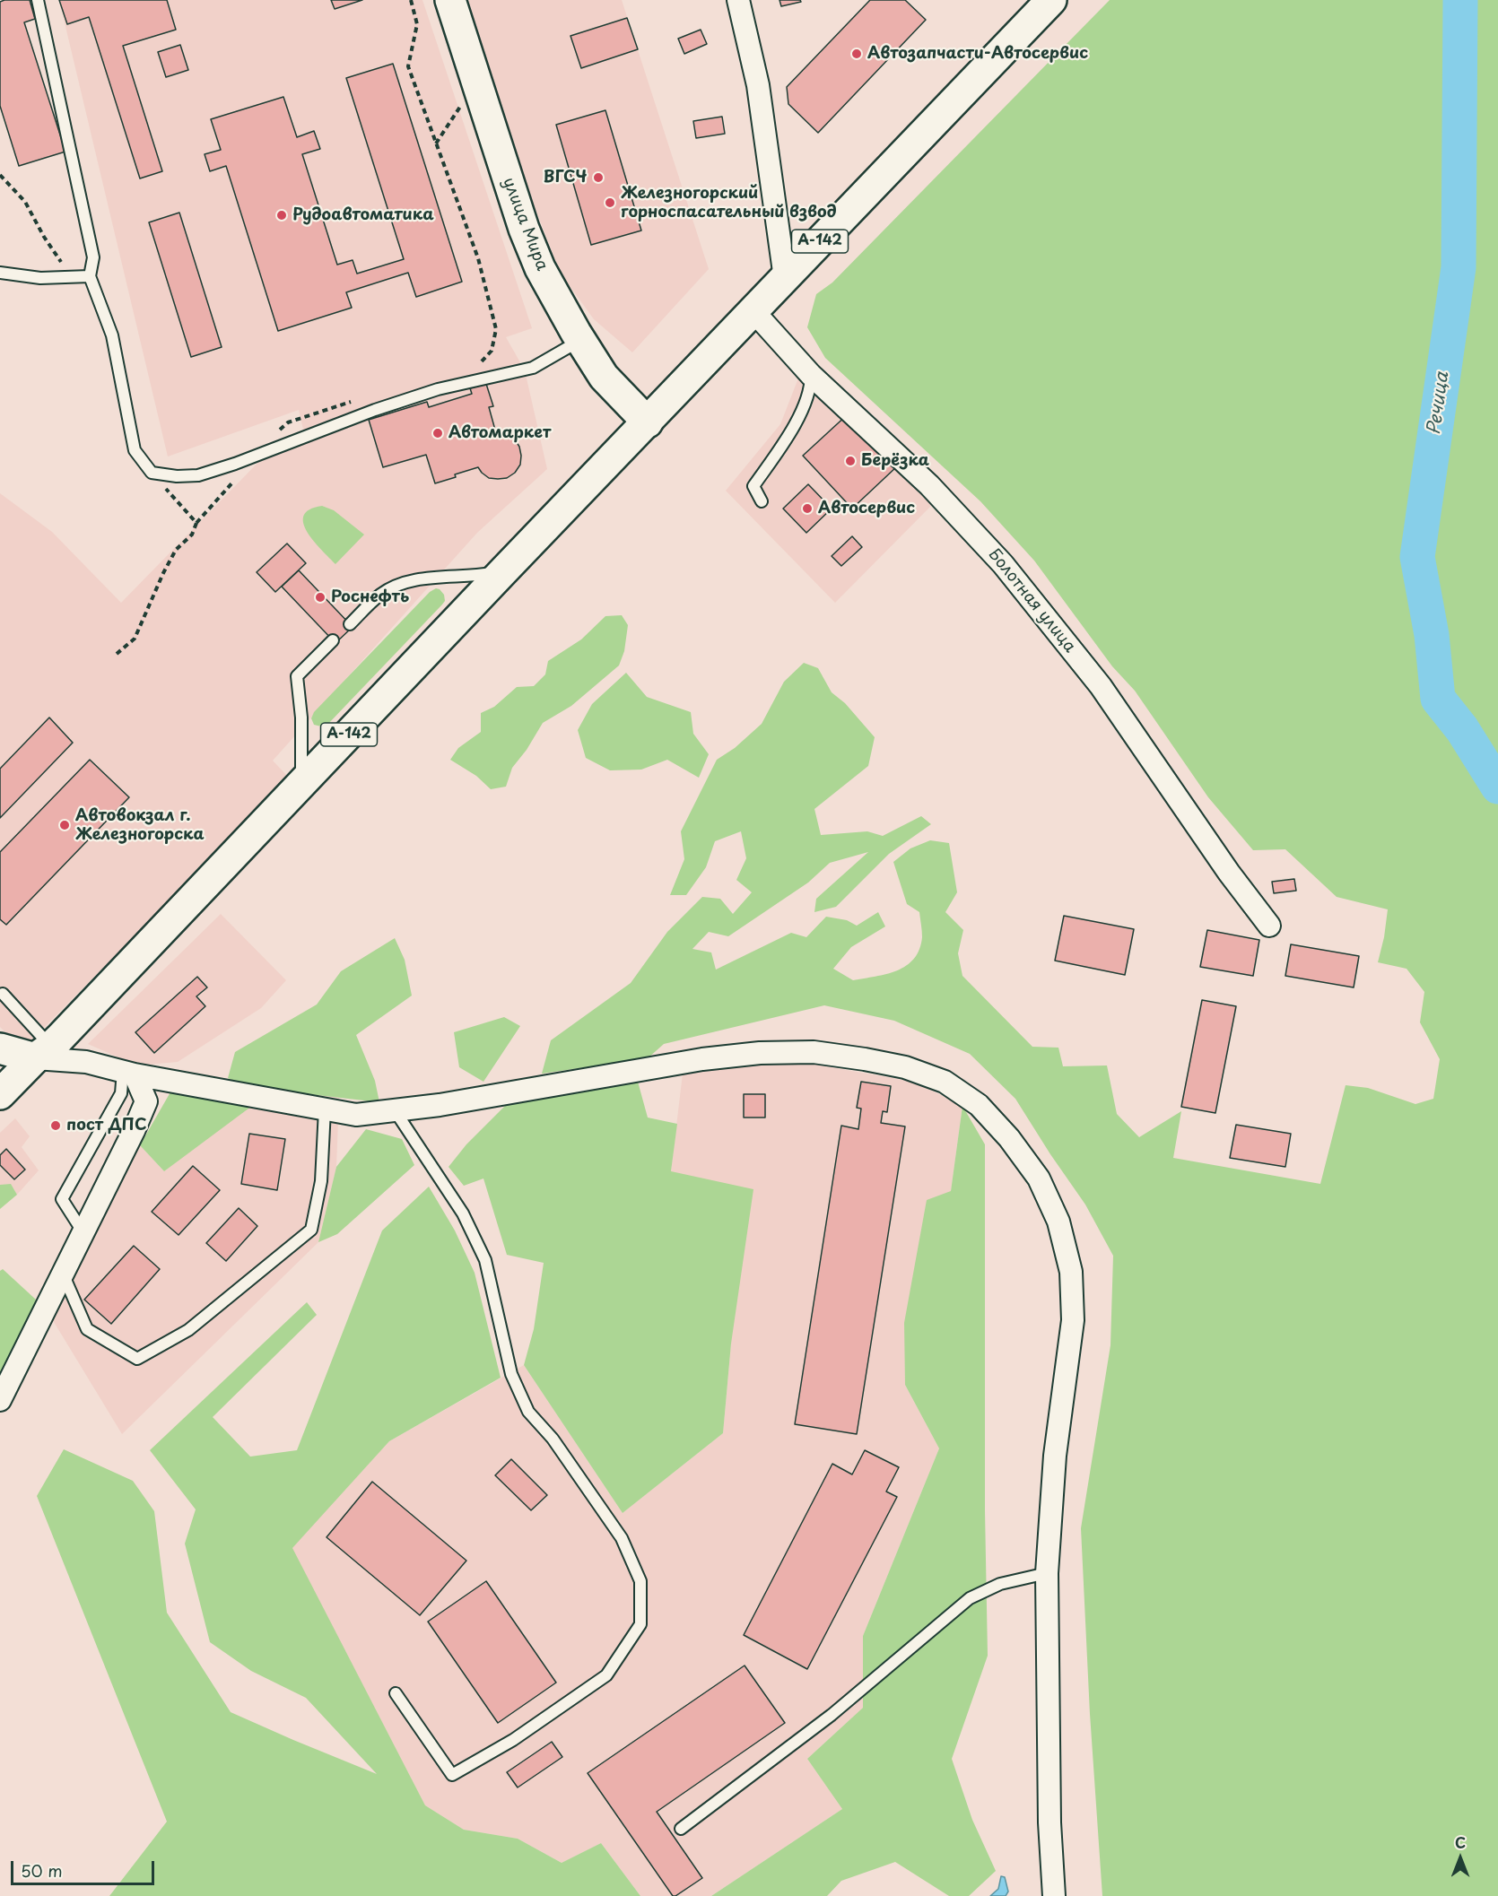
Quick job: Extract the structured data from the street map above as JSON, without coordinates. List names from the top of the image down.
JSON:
{
  "streets": {
    "main road": ["улица Мира", "А-142"],
    "street": ["Болотная улица"]
  },
  "crossings": [
    ["улица Мира", "А-142"],
    ["А-142", "Болотная улица"]
  ],
  "water": ["Речица"],
  "places": [
    "Автозапчасти-Автосервис",
    "ВГСЧ",
    "Железногорский горноспасательный взвод",
    "Рудоавтоматика",
    "Автомаркет",
    "Берёзка",
    "Автосервис",
    "Роснефть",
    "Автовокзал г. Железногорска",
    "пост ДПС"
  ],
  "scale_bar": "50 m",
  "north": "top"
}
